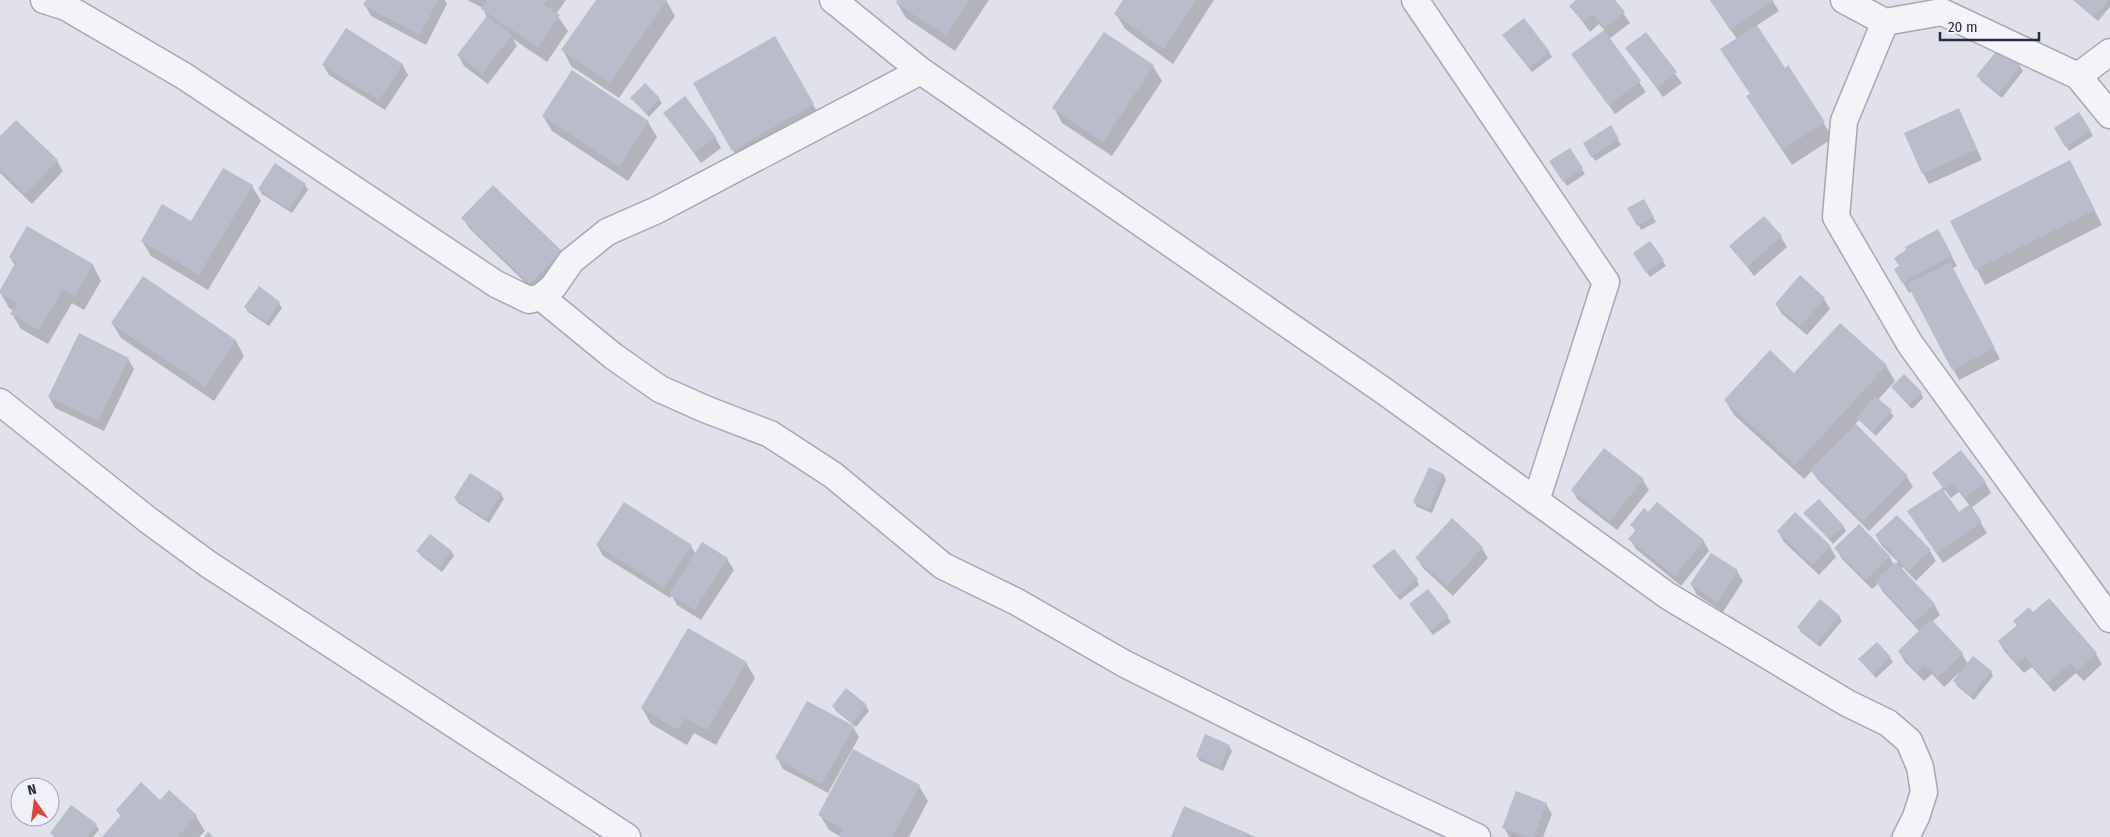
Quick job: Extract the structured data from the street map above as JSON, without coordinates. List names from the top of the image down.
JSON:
{
  "scale_bar": "20 m",
  "north": "top"
}
